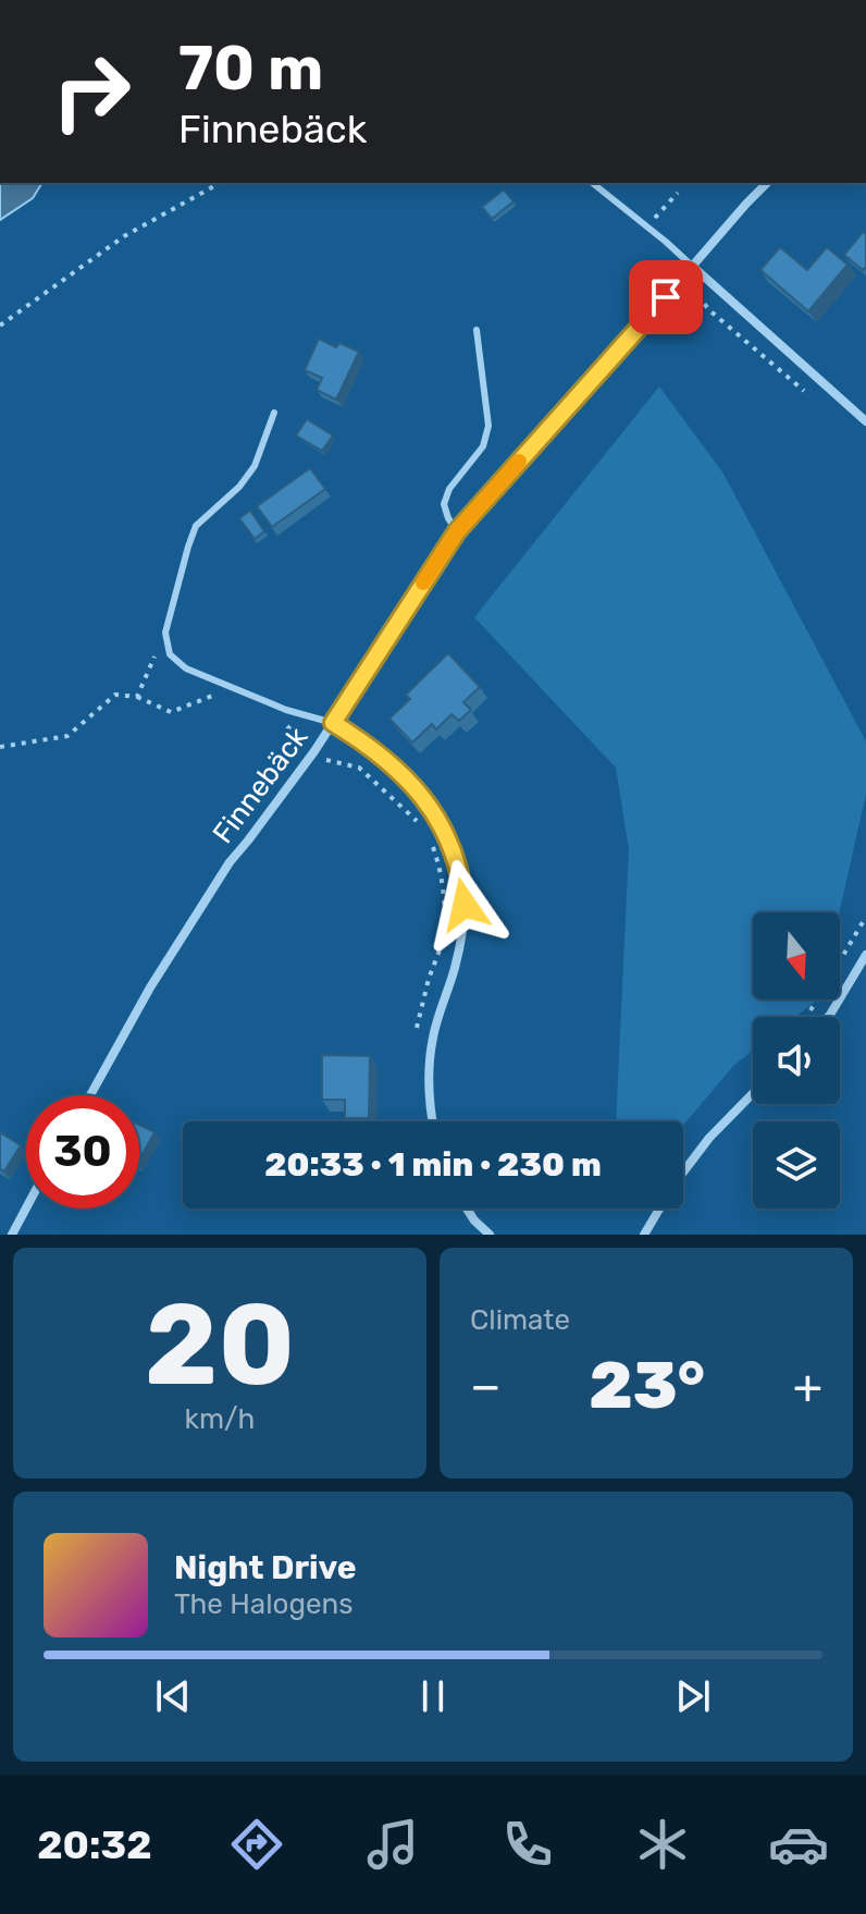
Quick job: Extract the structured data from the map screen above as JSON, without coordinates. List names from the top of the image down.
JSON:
{
  "streets": {
    "street": ["Finnebäck"]
  },
  "north": "bottom",
  "page": {
    "turn": ["70 m", "Finnebäck"],
    "limit": "30",
    "trip": "20:33 · 1 min · 230 m",
    "tile": [
      ["20", "km/h"],
      "Climate"
    ],
    "heat": ["−", "23°", "+"],
    "song": ["Night Drive", "The Halogens"],
    "tabs": "20:32"
  }
}
